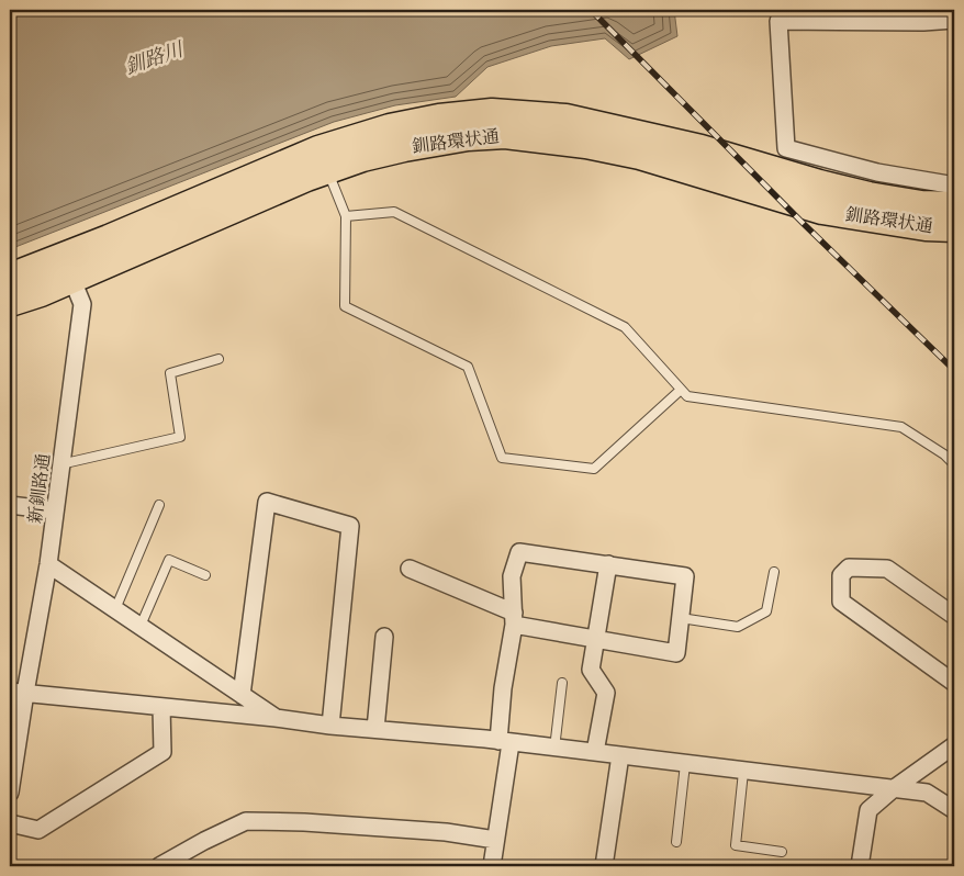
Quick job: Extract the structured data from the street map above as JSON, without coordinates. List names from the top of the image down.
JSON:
{
  "streets": {
    "highway": ["釧路環状通"],
    "street": ["新釧路通"]
  },
  "crossings": [
    ["釧路環状通", "新釧路通"]
  ],
  "water": ["釧路川"]
}
